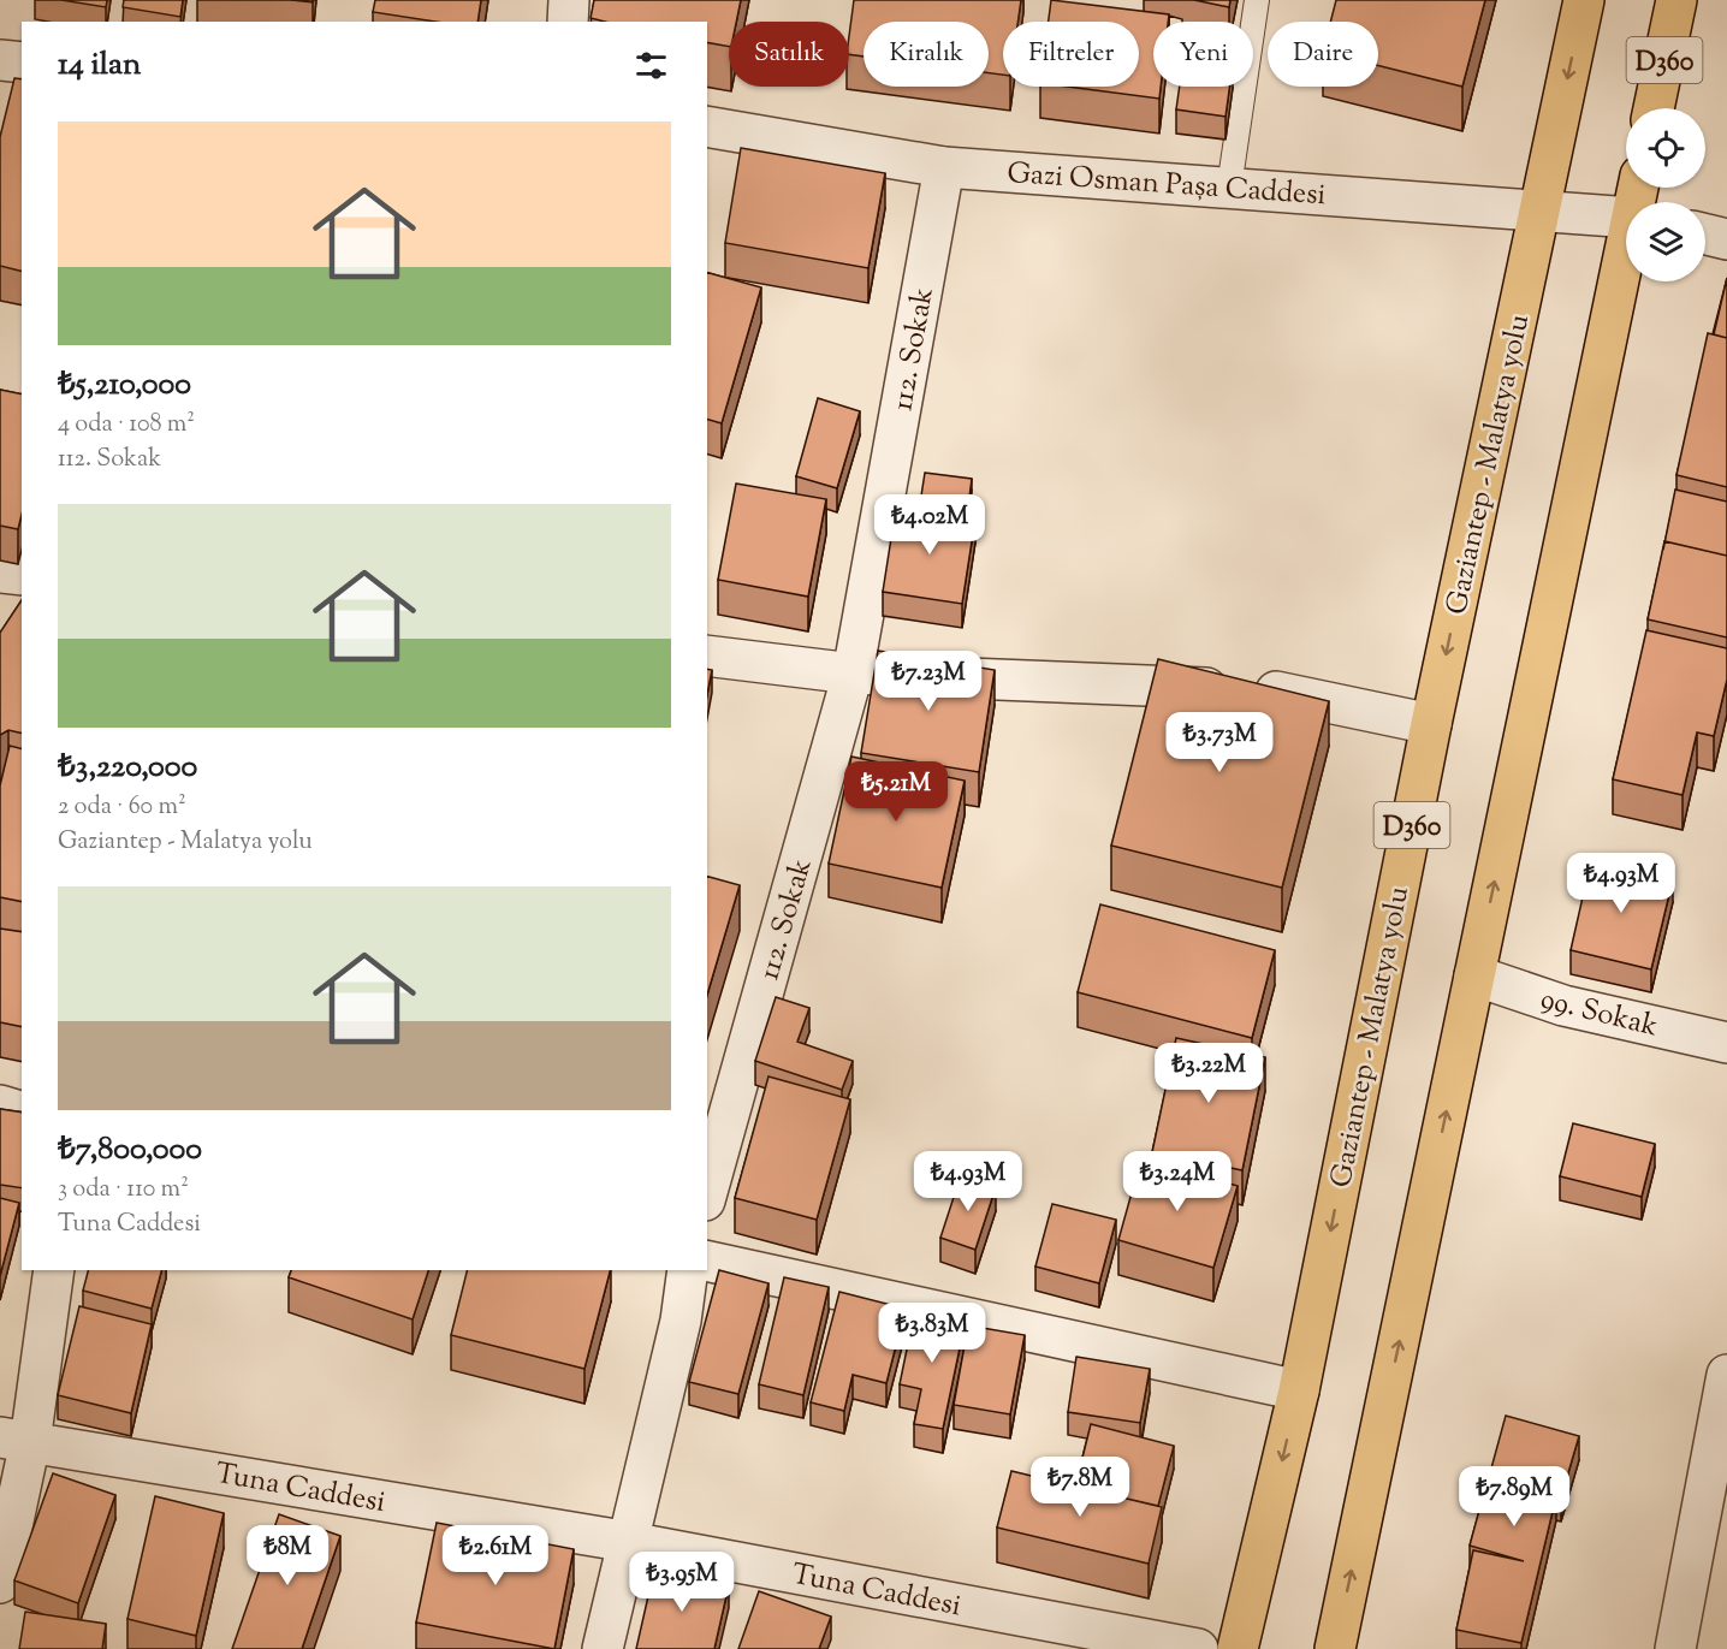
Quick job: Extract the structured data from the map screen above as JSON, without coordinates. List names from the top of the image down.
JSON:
{
  "streets": {
    "highway": ["D360", "Gaziantep - Malatya yolu"],
    "street": [
      "Gazi Osman Paşa Caddesi",
      "112. Sokak",
      "99. Sokak",
      "Tuna Caddesi"
    ]
  },
  "crossings": [
    ["Gazi Osman Paşa Caddesi", "112. Sokak"],
    ["Gazi Osman Paşa Caddesi", "Gaziantep - Malatya yolu"]
  ],
  "page": {
    "chip": [
      "Satılık",
      "Kiralık",
      "Filtreler",
      "Yeni",
      "Daire"
    ],
    "heading": "14 ilan",
    "list": [
      {
        "name": "₺5,210,000",
        "note": "4 oda · 108 m² · 112. Sokak"
      },
      {
        "name": "₺3,220,000",
        "note": "2 oda · 60 m² · Gaziantep - Malatya yolu"
      },
      {
        "name": "₺7,800,000",
        "note": "3 oda · 110 m² · Tuna Caddesi"
      }
    ],
    "price": [
      "₺4.02M",
      "₺7.23M",
      "₺3.73M",
      "₺5.21M",
      "₺4.93M",
      "₺3.22M",
      "₺4.93M",
      "₺3.24M",
      "₺3.83M",
      "₺7.8M",
      "₺7.89M",
      "₺8M",
      "₺2.61M",
      "₺3.95M"
    ]
  }
}
